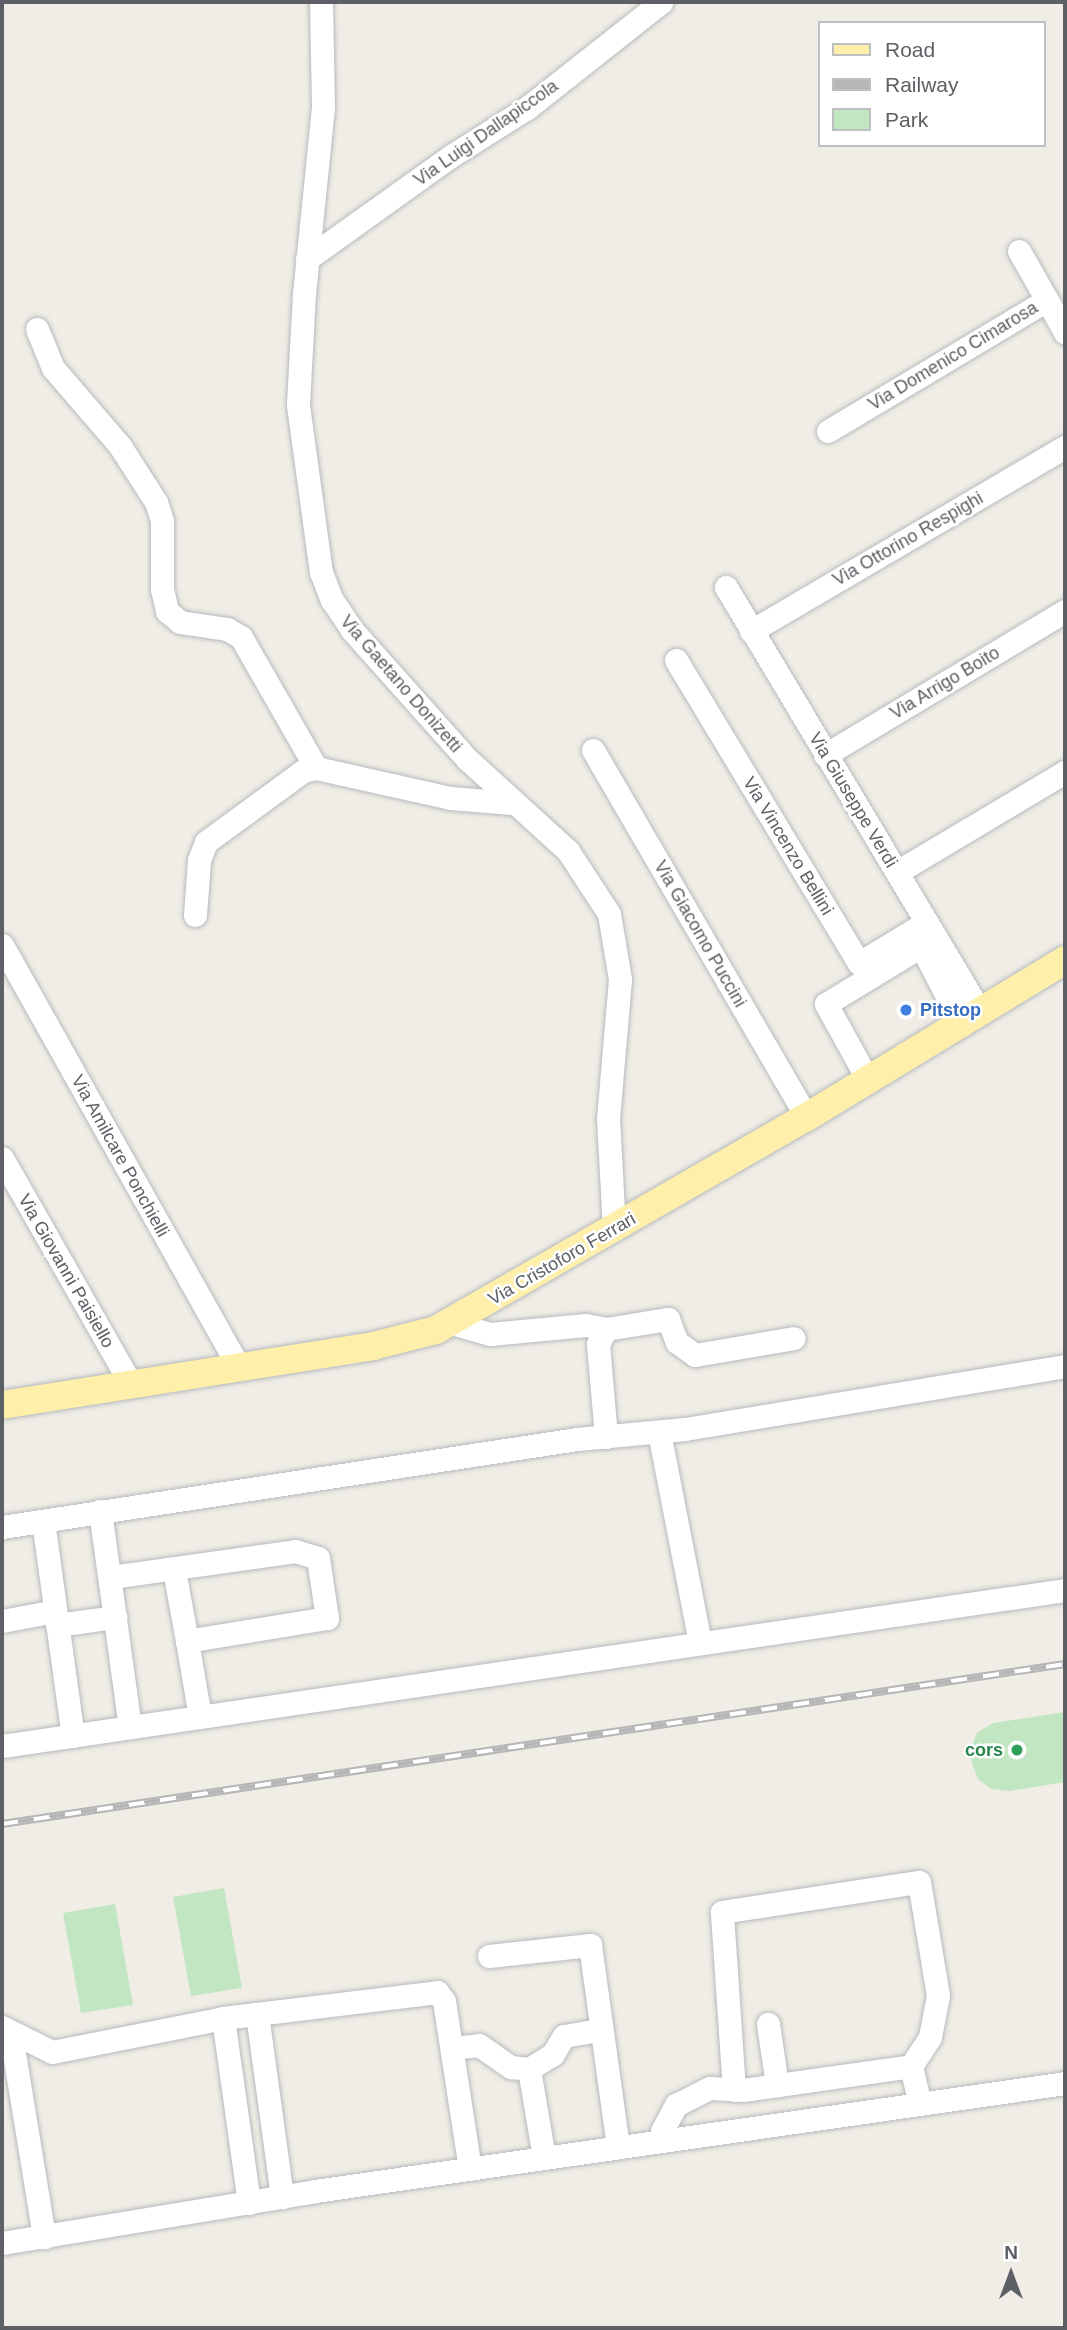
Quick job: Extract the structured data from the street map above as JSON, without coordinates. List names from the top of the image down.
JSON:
{
  "streets": {
    "main road": ["Via Cristoforo Ferrari"],
    "street": [
      "Via Luigi Dallapiccola",
      "Via Domenico Cimarosa",
      "Via Ottorino Respighi",
      "Via Arrigo Boito",
      "Via Gaetano Donizetti",
      "Via Giuseppe Verdi",
      "Via Vincenzo Bellini",
      "Via Giacomo Puccini",
      "Via Amilcare Ponchielli",
      "Via Giovanni Paisiello"
    ]
  },
  "crossings": [
    ["Via Luigi Dallapiccola", "Via Gaetano Donizetti"],
    ["Via Ottorino Respighi", "Via Giuseppe Verdi"],
    ["Via Arrigo Boito", "Via Giuseppe Verdi"],
    ["Via Gaetano Donizetti", "Via Cristoforo Ferrari"],
    ["Via Giuseppe Verdi", "Via Vincenzo Bellini"],
    ["Via Giuseppe Verdi", "Via Cristoforo Ferrari"],
    ["Via Giacomo Puccini", "Via Cristoforo Ferrari"],
    ["Via Amilcare Ponchielli", "Via Cristoforo Ferrari"],
    ["Via Cristoforo Ferrari", "Via Giovanni Paisiello"]
  ],
  "places": ["Pitstop", "cors"],
  "legend": ["Road", "Railway", "Park"],
  "north": "top"
}
